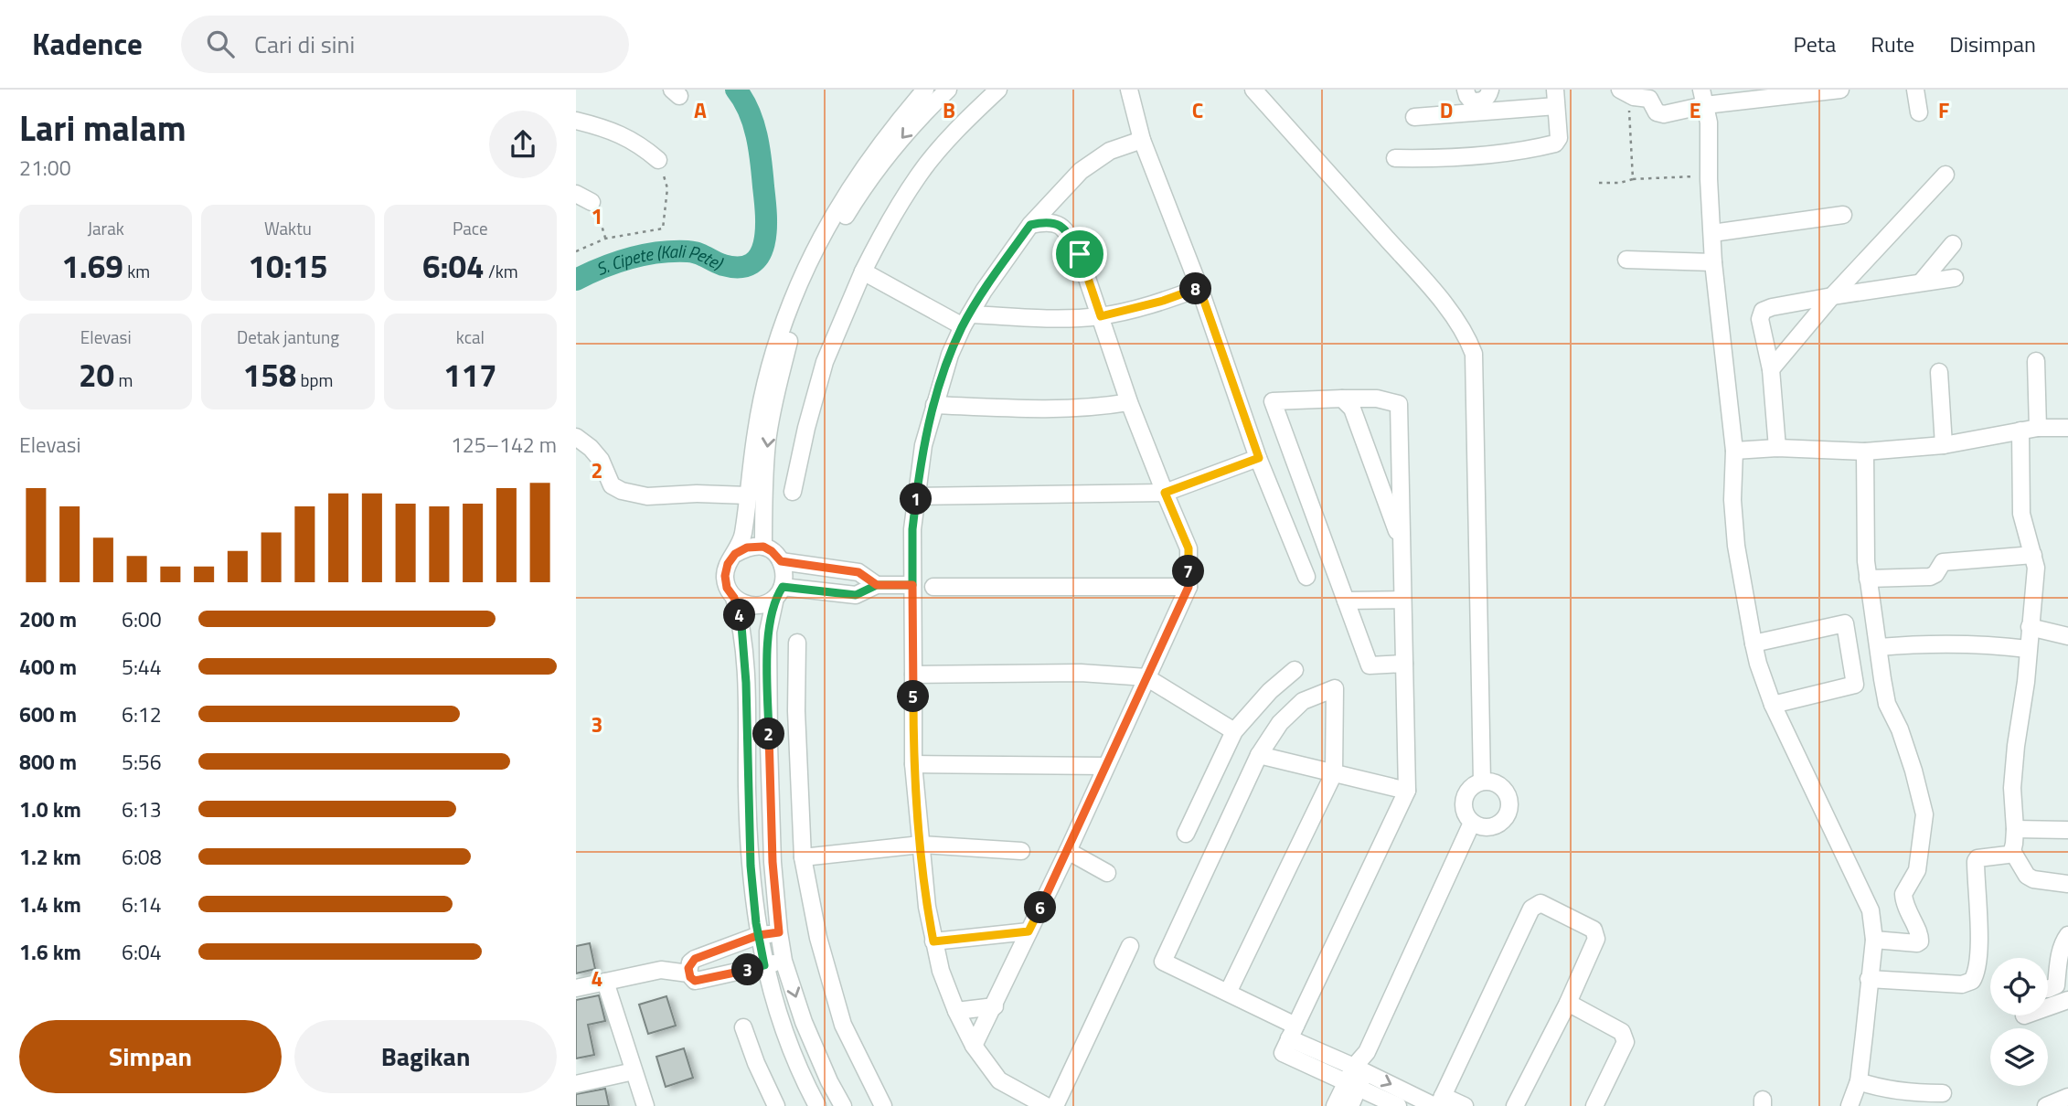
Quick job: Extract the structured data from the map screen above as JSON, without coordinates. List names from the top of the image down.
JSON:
{
  "water": ["S. Cipete (Kali Pete)"],
  "page": {
    "header": "Kadence",
    "search": "Cari di sini",
    "nav": ["Peta", "Rute", "Disimpan"],
    "heading": ["Lari malam", "21:00"],
    "stats": [
      ["Jarak", "1.69 km"],
      ["Waktu", "10:15"],
      ["Pace", "6:04 /km"],
      ["Elevasi", "20 m"],
      ["Detak jantung", "158 bpm"],
      ["kcal", "117"]
    ],
    "pins": [
      "8",
      "1",
      "7",
      "4",
      "5",
      "2",
      "6",
      "3"
    ],
    "chart": ["Elevasi", "125–142 m"],
    "list": [
      {
        "name": "200 m",
        "note": "6:00"
      },
      {
        "name": "400 m",
        "note": "5:44"
      },
      {
        "name": "600 m",
        "note": "6:12"
      },
      {
        "name": "800 m",
        "note": "5:56"
      },
      {
        "name": "1.0 km",
        "note": "6:13"
      },
      {
        "name": "1.2 km",
        "note": "6:08"
      },
      {
        "name": "1.4 km",
        "note": "6:14"
      },
      {
        "name": "1.6 km",
        "note": "6:04"
      }
    ],
    "buttons": ["Simpan", "Bagikan"]
  },
  "grid": {
    "columns": [
      "A",
      "B",
      "C",
      "D",
      "E",
      "F"
    ],
    "rows": [
      "1",
      "2",
      "3",
      "4"
    ]
  }
}
